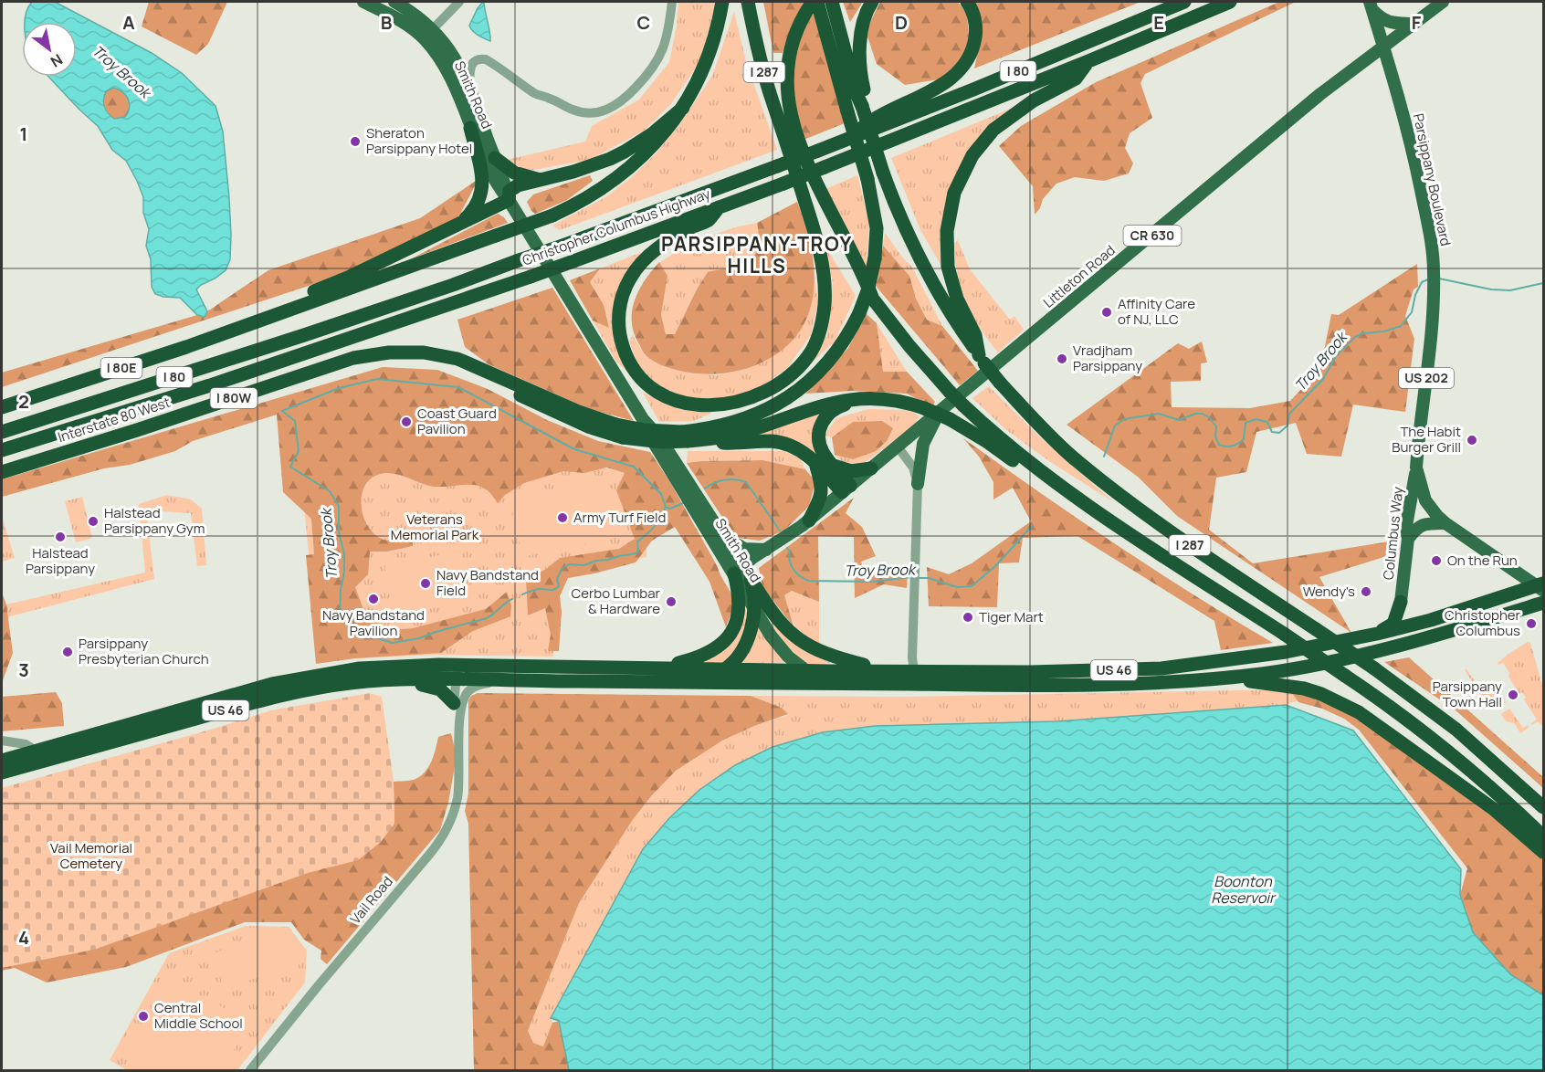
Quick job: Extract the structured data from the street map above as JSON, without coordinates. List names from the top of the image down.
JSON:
{
  "streets": {
    "highway": [
      "I 80",
      "I 287",
      "Christopher Columbus Highway",
      "I 80E",
      "I 80W",
      "Interstate 80 West",
      "US 46"
    ],
    "main road": [
      "Smith Road",
      "Parsippany Boulevard",
      "CR 630",
      "Littleton Road",
      "US 202",
      "Columbus Way"
    ],
    "street": ["Vail Road"]
  },
  "crossings": [
    ["Smith Road", "Littleton Road"],
    ["Smith Road", "US 46"],
    ["Parsippany Boulevard", "Littleton Road"],
    ["Parsippany Boulevard", "Columbus Way"],
    ["Parsippany Boulevard", "US 46"],
    ["US 46", "Vail Road"]
  ],
  "districts": ["PARSIPPANY-TROY HILLS"],
  "water": ["Troy Brook", "Boonton Reservoir"],
  "parks": ["Veterans Memorial Park", "Vail Memorial Cemetery"],
  "places": [
    "Sheraton Parsippany Hotel",
    "Affinity Care of NJ, LLC",
    "Vradjham Parsippany",
    "Coast Guard Pavilion",
    "The Habit Burger Grill",
    "Army Turf Field",
    "Halstead Parsippany Gym",
    "Halstead Parsippany",
    "On the Run",
    "Navy Bandstand Field",
    "Wendy's",
    "Navy Bandstand Pavilion",
    "Cerbo Lumbar & Hardware",
    "Tiger Mart",
    "Christopher Columbus",
    "Parsippany Presbyterian Church",
    "Parsippany Town Hall",
    "Central Middle School"
  ],
  "north": "bottom right",
  "grid": {
    "columns": [
      "A",
      "B",
      "C",
      "D",
      "E",
      "F"
    ],
    "rows": [
      "1",
      "2",
      "3",
      "4"
    ]
  }
}
